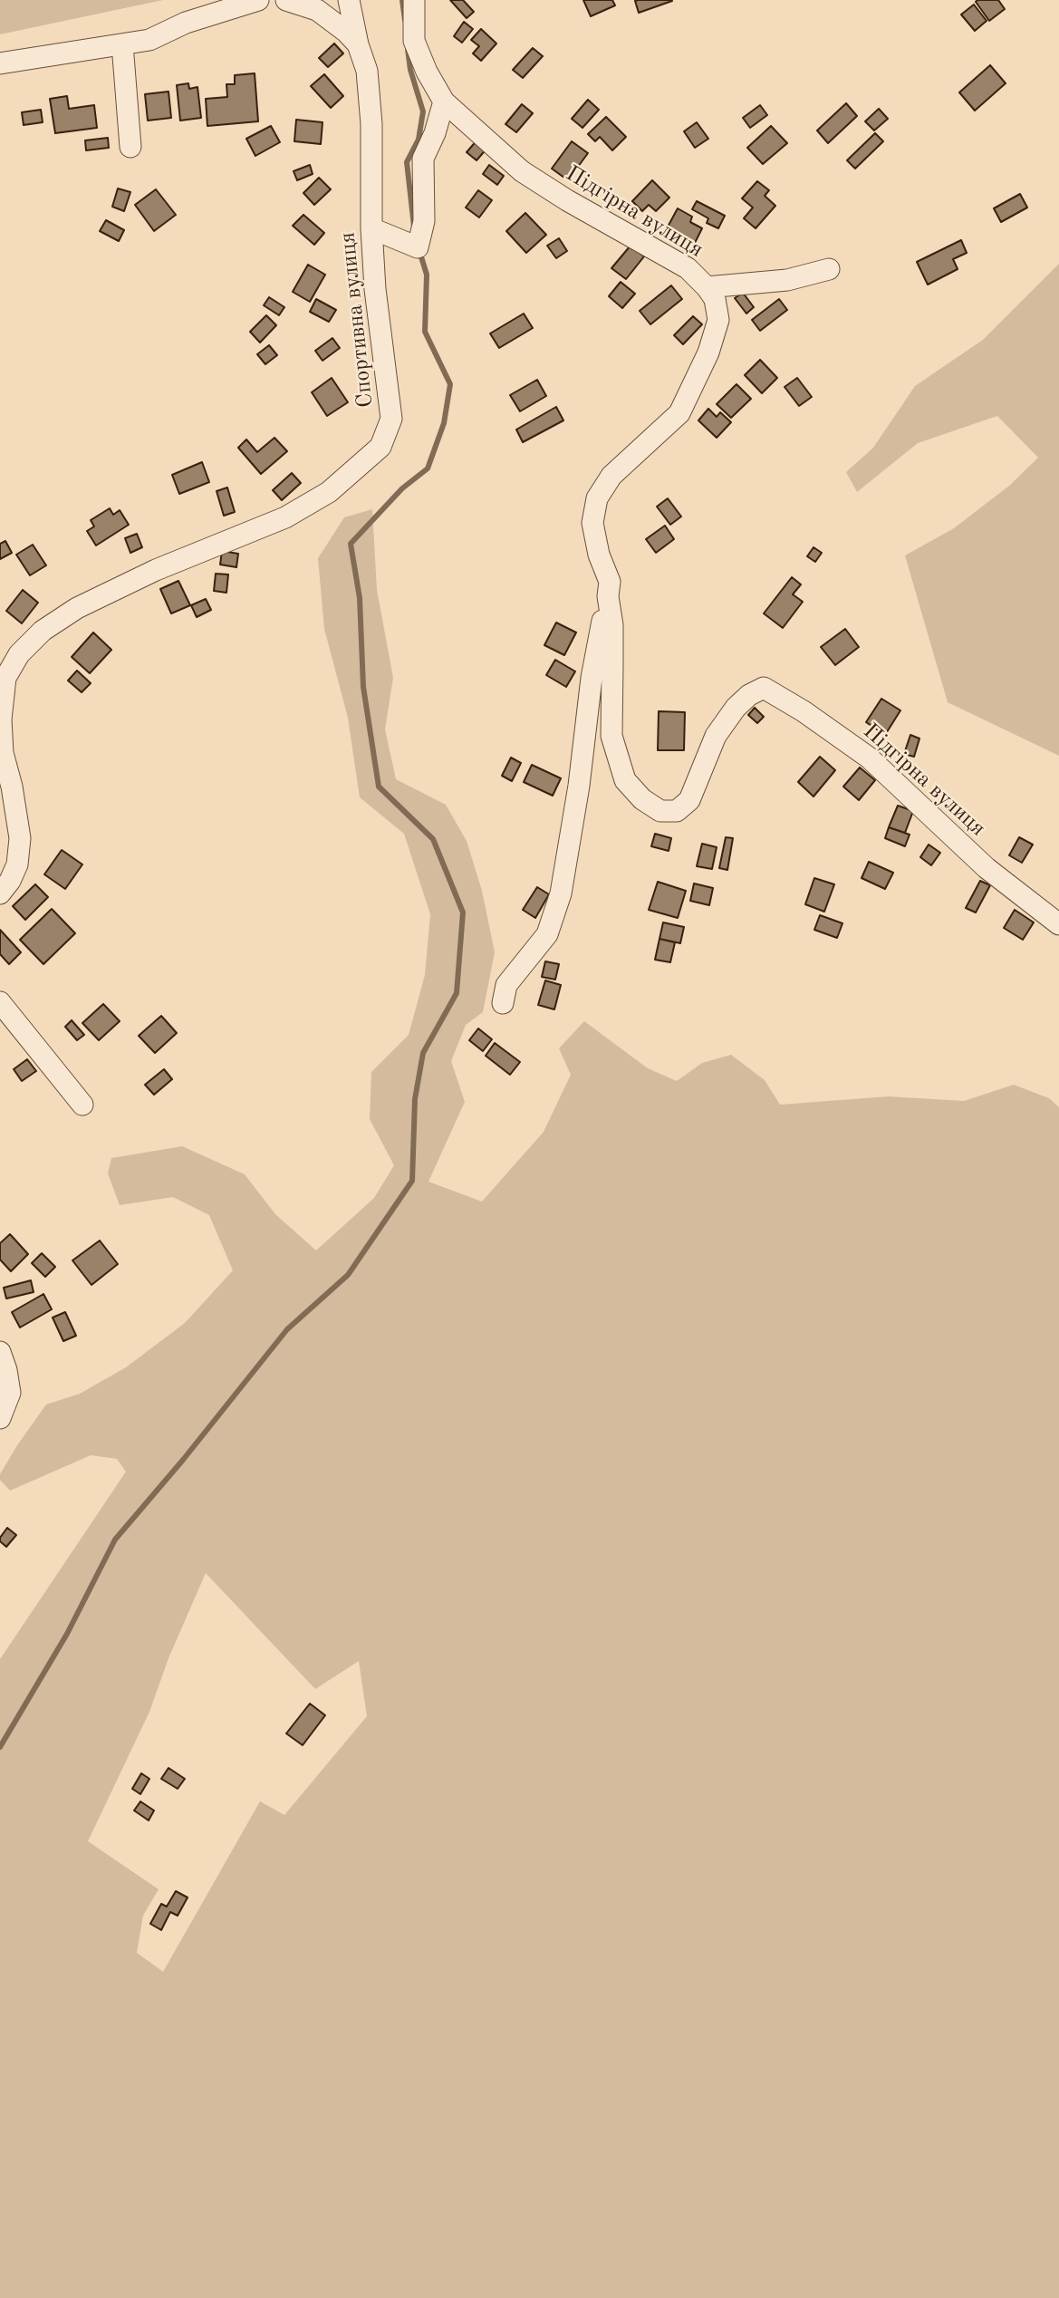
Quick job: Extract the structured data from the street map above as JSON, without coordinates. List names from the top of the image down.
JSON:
{
  "streets": {
    "street": ["Підгірна вулиця", "Спортивна вулиця"]
  }
}
